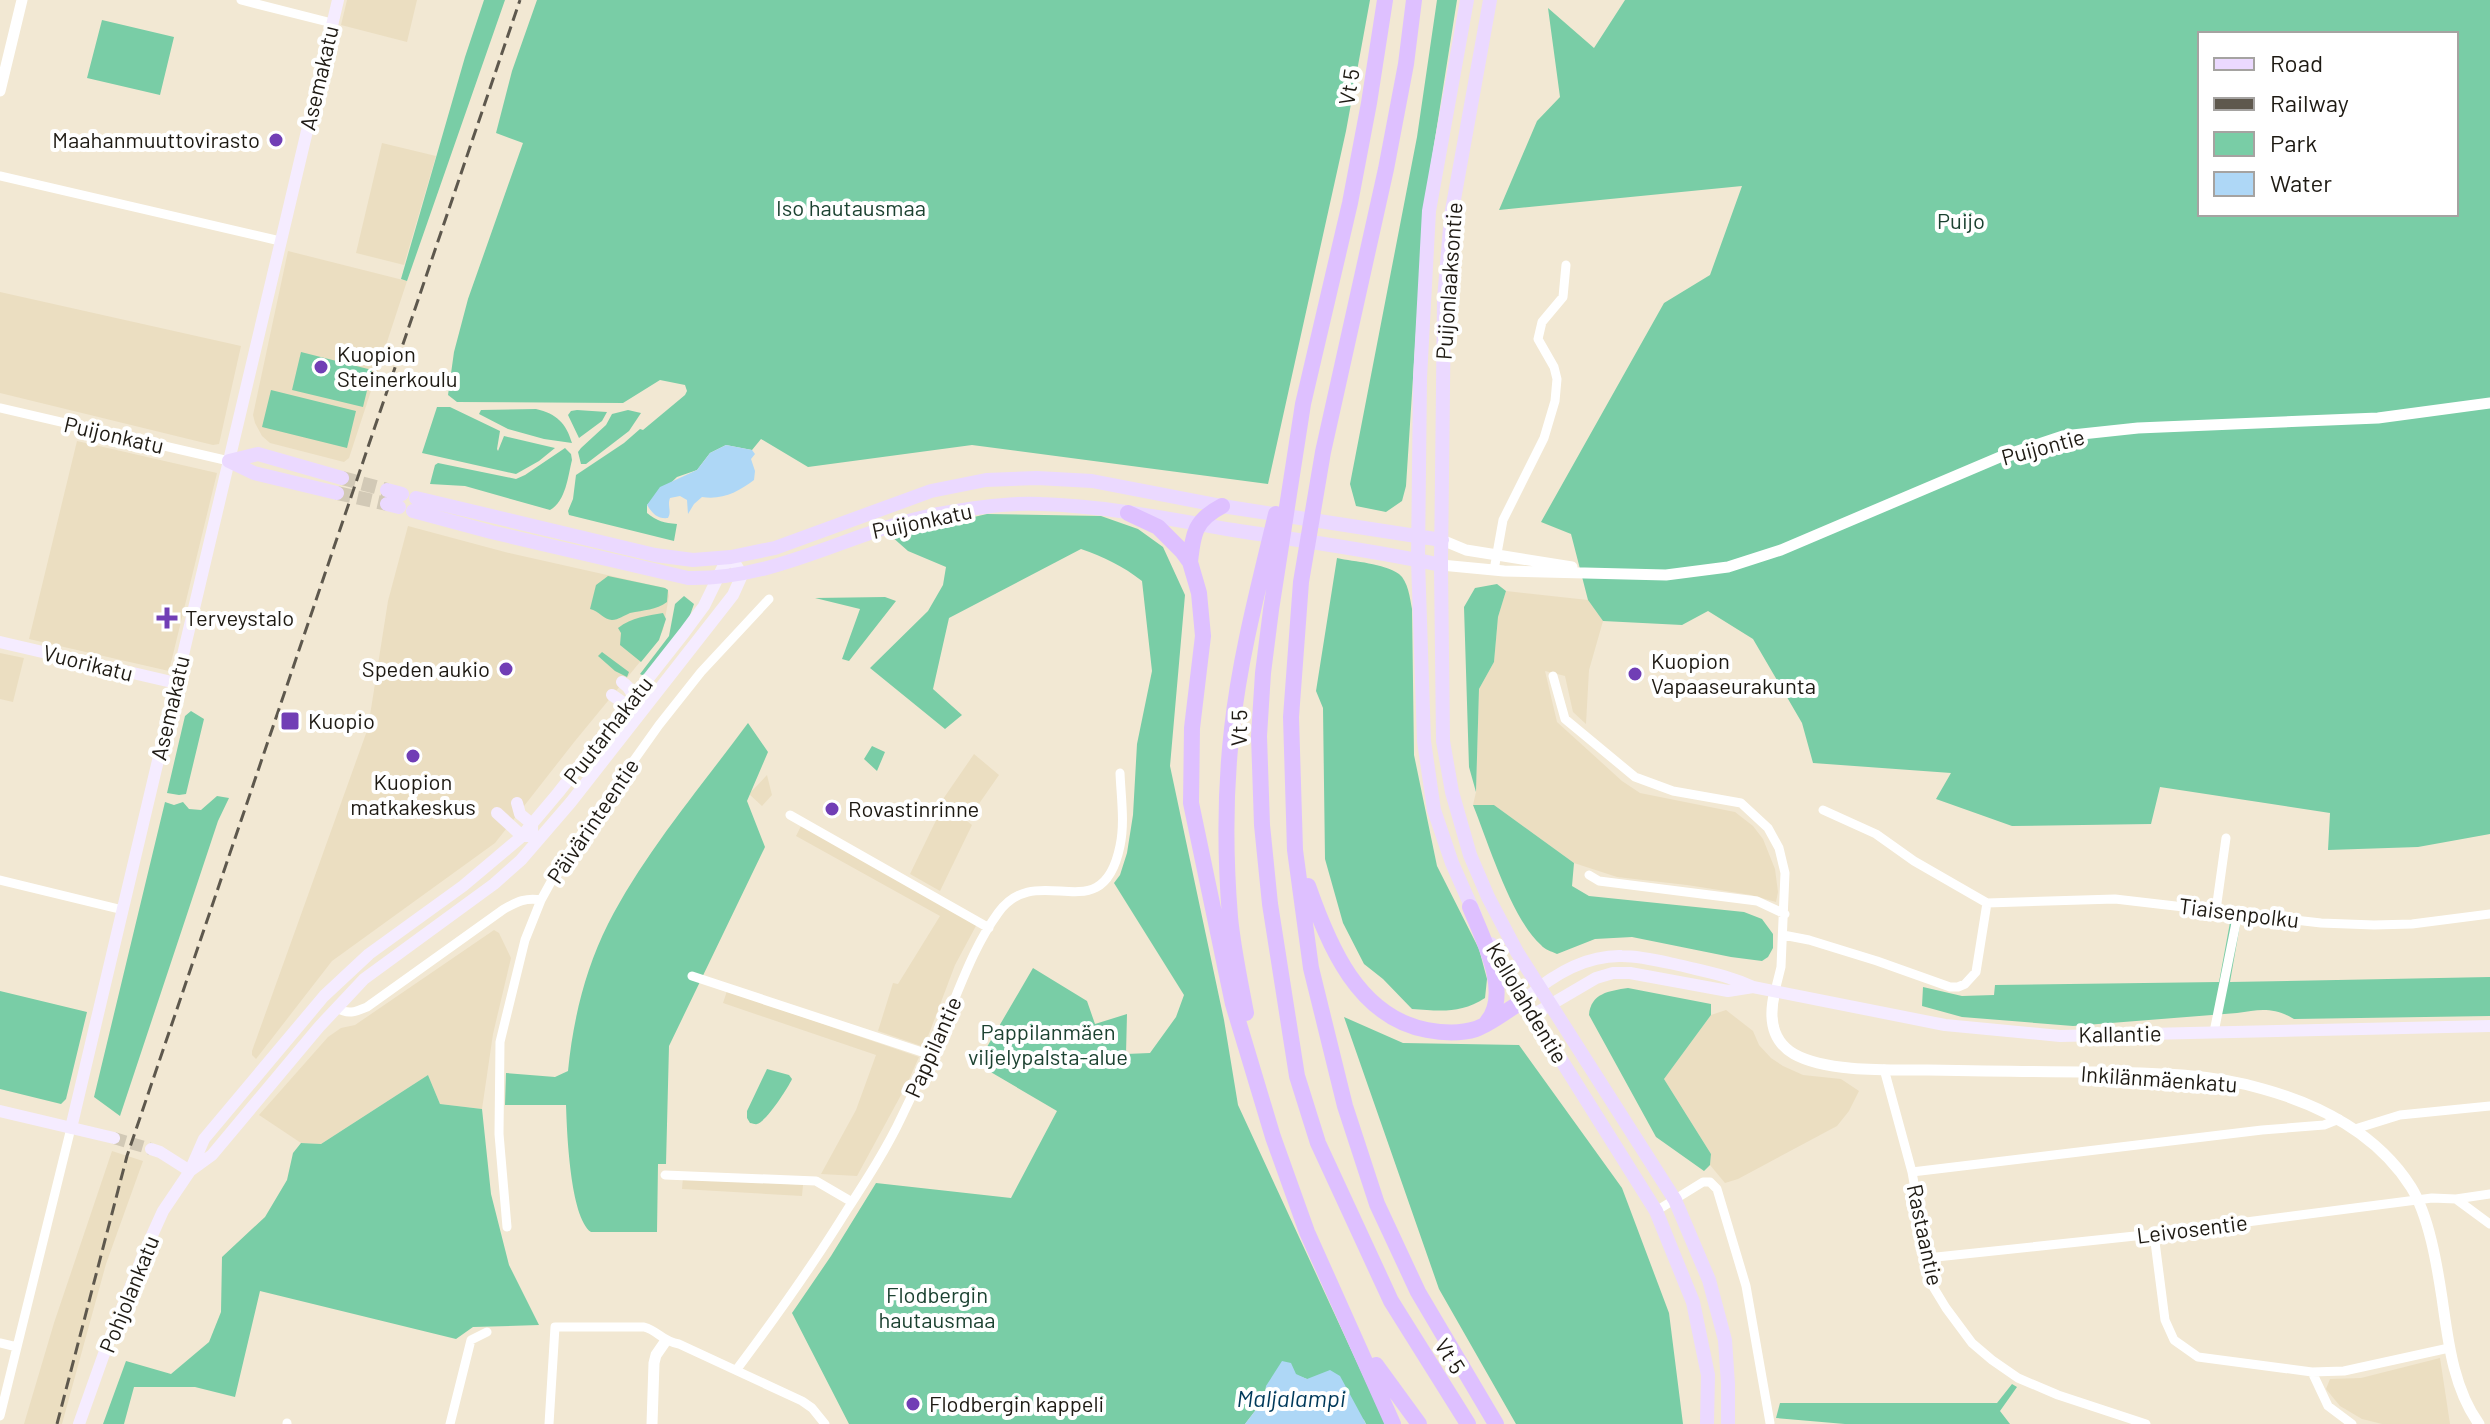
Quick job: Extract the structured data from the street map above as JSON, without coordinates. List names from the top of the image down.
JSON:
{
  "streets": {
    "highway": ["Vt 5"],
    "main road": [
      "Asemakatu",
      "Puijonlaaksontie",
      "Puijonkatu",
      "Vuorikatu",
      "Puutarhakatu",
      "Kellolahdentie",
      "Kallantie",
      "Pohjolankatu"
    ],
    "street": [
      "Puijontie",
      "Päivärinteentie",
      "Tiaisenpolku",
      "Pappilantie",
      "Inkilänmäenkatu",
      "Leivosentie",
      "Rastaantie"
    ]
  },
  "crossings": [
    ["Asemakatu", "Puijonkatu"],
    ["Asemakatu", "Vuorikatu"],
    ["Puijonlaaksontie", "Puijonkatu"],
    ["Puijonlaaksontie", "Puijontie"],
    ["Puijonlaaksontie", "Kellolahdentie"],
    ["Puijonkatu", "Puijontie"],
    ["Puijonkatu", "Puutarhakatu"],
    ["Puijonkatu", "Kellolahdentie"],
    ["Puijontie", "Kellolahdentie"],
    ["Puutarhakatu", "Pohjolankatu"],
    ["Kellolahdentie", "Kallantie"],
    ["Kallantie", "Inkilänmäenkatu"],
    ["Inkilänmäenkatu", "Leivosentie"],
    ["Inkilänmäenkatu", "Rastaantie"],
    ["Leivosentie", "Rastaantie"]
  ],
  "water": ["Maljalampi"],
  "parks": [
    "Iso hautausmaa",
    "Puijo",
    "Pappilanmäen viljelypalsta-alue",
    "Flodbergin hautausmaa"
  ],
  "places": {
    "other": [
      "Maahanmuuttovirasto",
      "Kuopion Steinerkoulu",
      "Speden aukio",
      "Kuopion Vapaaseurakunta",
      "Kuopion matkakeskus",
      "Rovastinrinne",
      "Flodbergin kappeli"
    ],
    "health": ["Terveystalo"],
    "transit": ["Kuopio"]
  },
  "legend": [
    "Road",
    "Railway",
    "Park",
    "Water"
  ]
}
